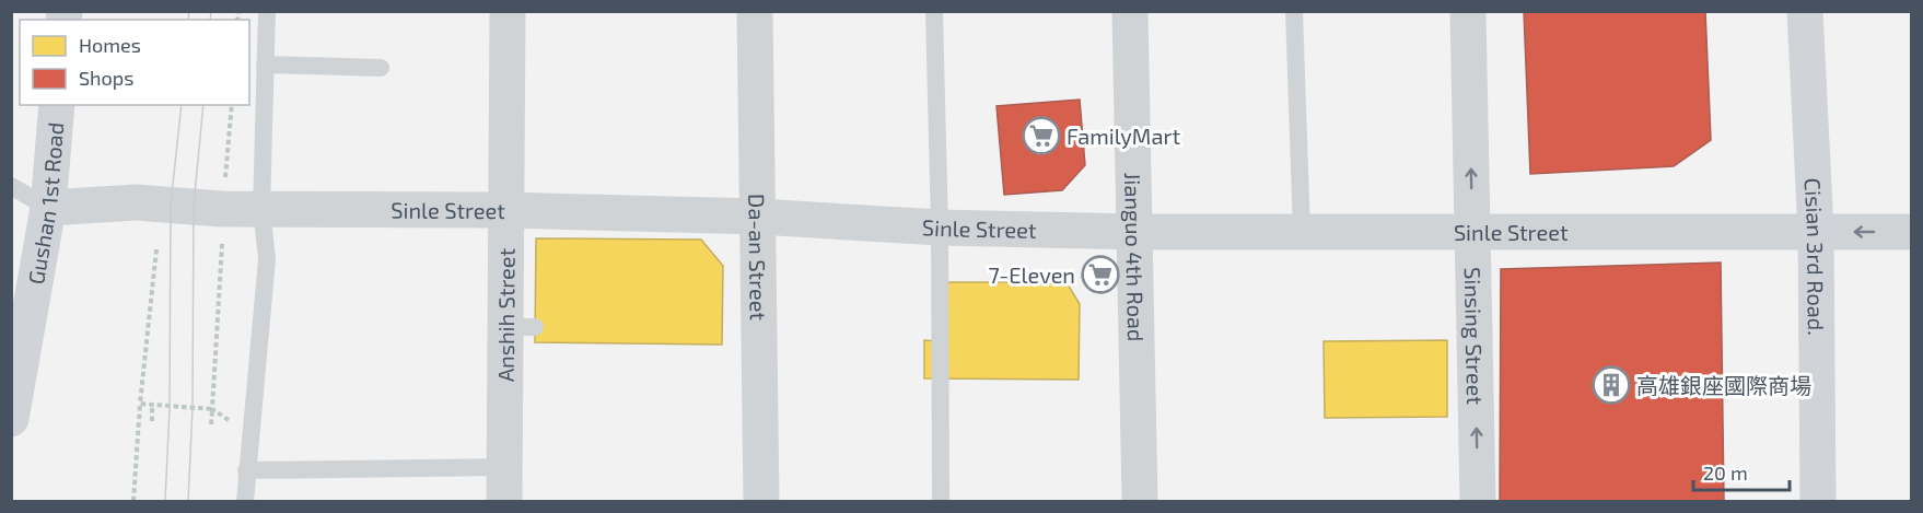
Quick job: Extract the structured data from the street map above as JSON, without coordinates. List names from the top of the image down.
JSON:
{
  "streets": {
    "street": [
      "Gushan 1st Road",
      "Sinle Street",
      "Cisian 3rd Road.",
      "Da-an Street",
      "Jianguo 4th Road",
      "Anshih Street",
      "Sinsing Street"
    ]
  },
  "crossings": [
    ["Gushan 1st Road", "Sinle Street"],
    ["Sinle Street", "Cisian 3rd Road."],
    ["Sinle Street", "Da-an Street"],
    ["Sinle Street", "Jianguo 4th Road"],
    ["Sinle Street", "Anshih Street"],
    ["Sinle Street", "Sinsing Street"]
  ],
  "one_way": ["Sinsing Street"],
  "places": {
    "supermarket": ["FamilyMart", "7-Eleven"],
    "building": ["高雄銀座國際商場"]
  },
  "legend": ["Homes", "Shops"],
  "scale_bar": "20 m"
}
